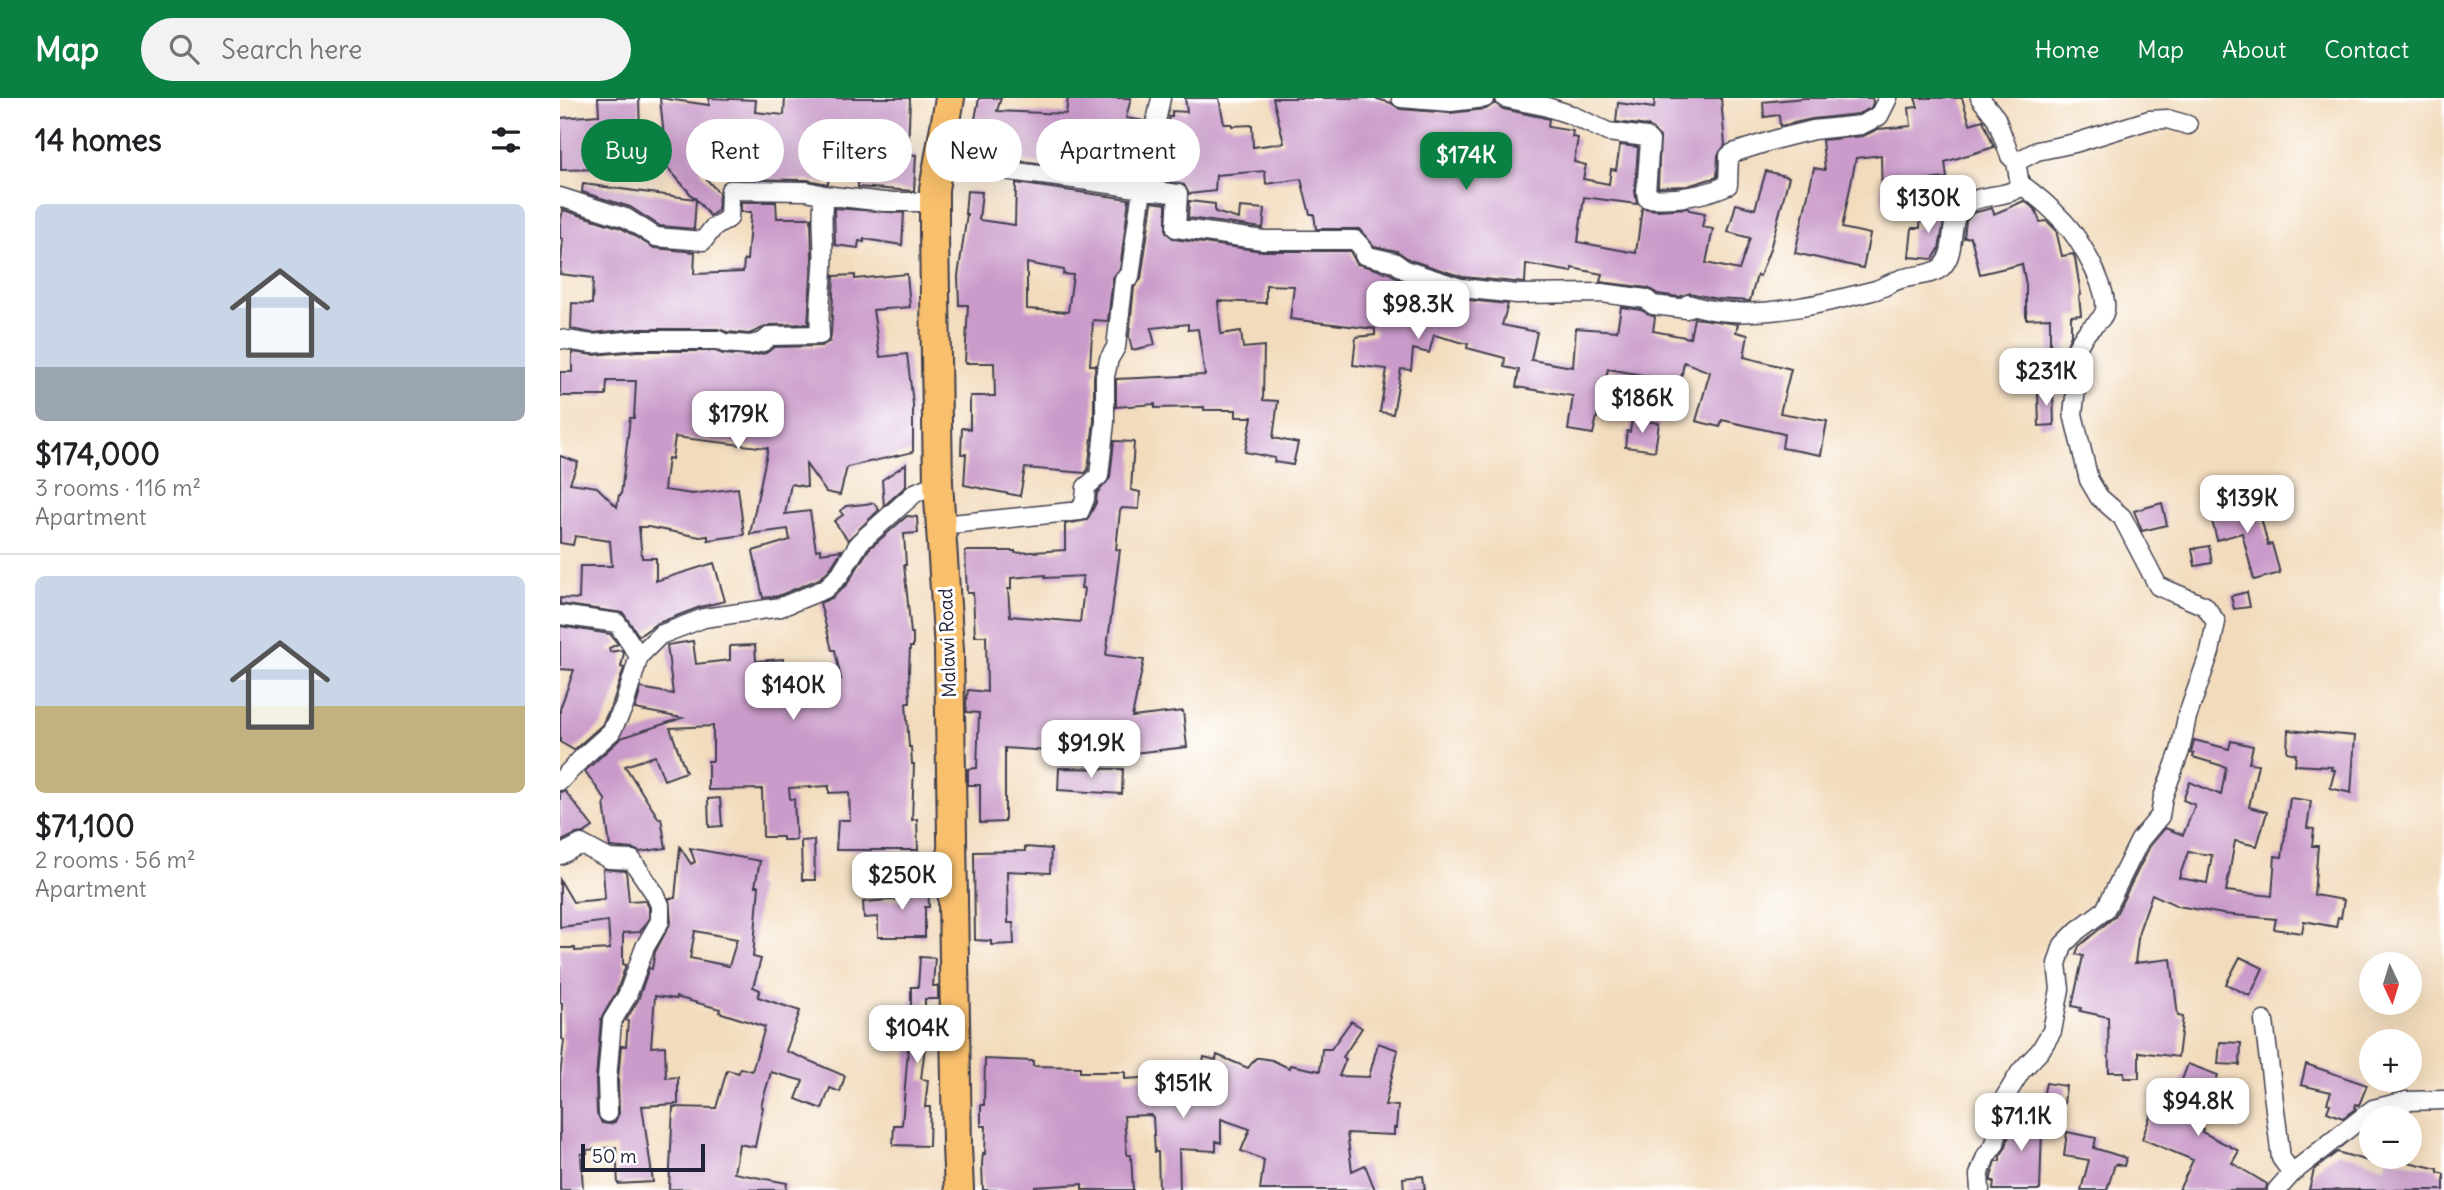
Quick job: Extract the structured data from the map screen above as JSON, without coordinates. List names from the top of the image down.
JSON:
{
  "streets": {
    "main road": ["Malawi Road"]
  },
  "scale_bar": "50 m",
  "north": "bottom",
  "page": {
    "header": "Map",
    "search": "Search here",
    "nav": [
      "Home",
      "Map",
      "About",
      "Contact"
    ],
    "heading": "14 homes",
    "chip": [
      "Buy",
      "Rent",
      "Filters",
      "New",
      "Apartment"
    ],
    "price": [
      "$174K",
      "$130K",
      "$98.3K",
      "$231K",
      "$186K",
      "$179K",
      "$139K",
      "$140K",
      "$91.9K",
      "$250K",
      "$104K",
      "$151K",
      "$94.8K",
      "$71.1K"
    ],
    "list": [
      {
        "name": "$174,000",
        "note": "3 rooms · 116 m² · Apartment"
      },
      {
        "name": "$71,100",
        "note": "2 rooms · 56 m² · Apartment"
      }
    ],
    "map_buttons": ["+", "−"],
    "scale": "50 m"
  }
}
